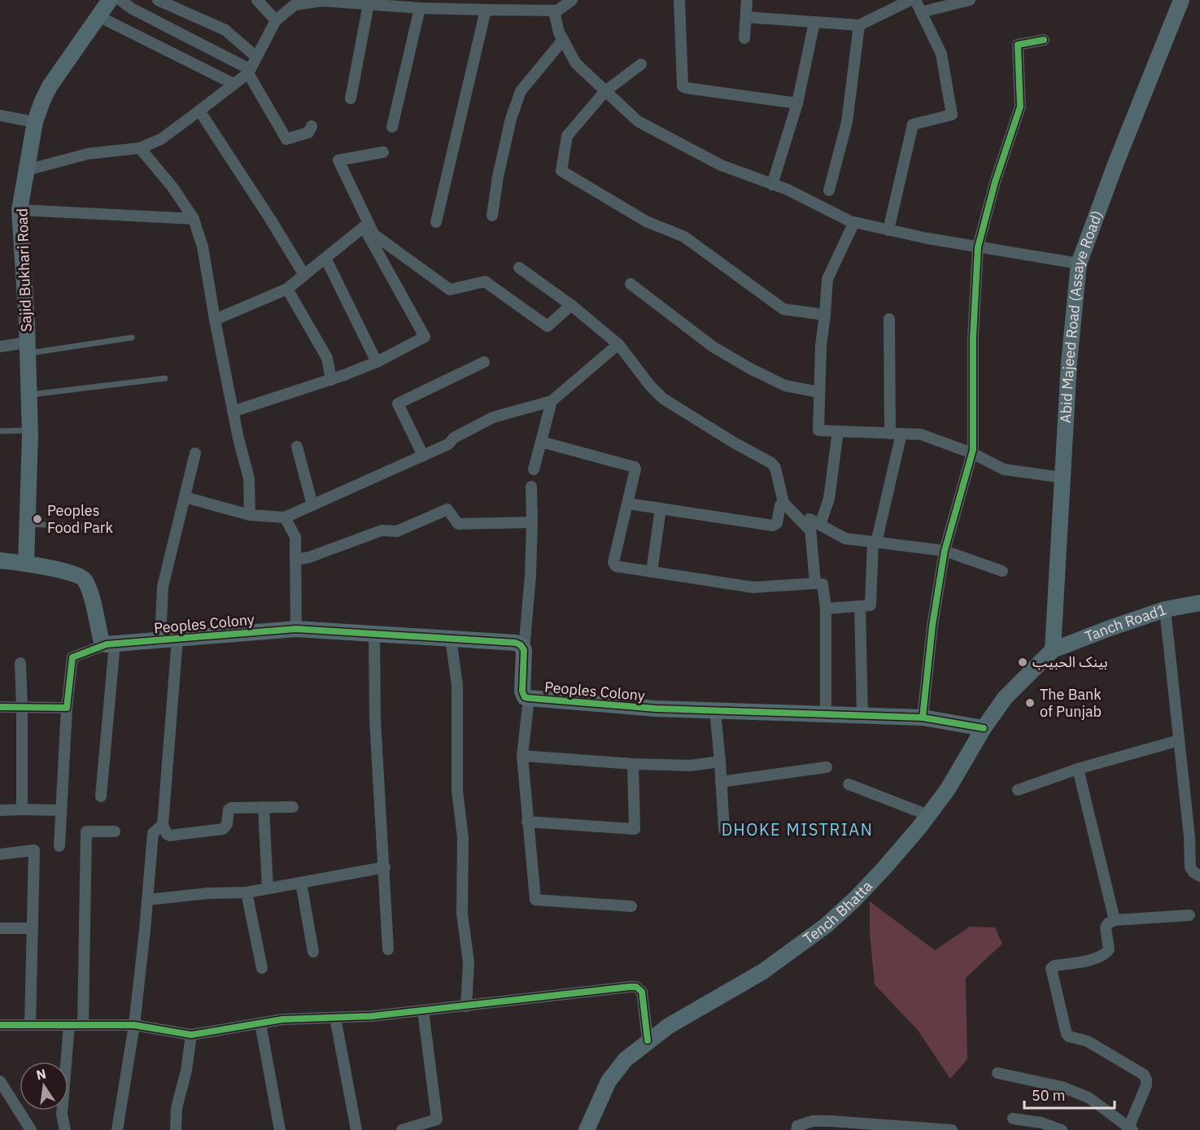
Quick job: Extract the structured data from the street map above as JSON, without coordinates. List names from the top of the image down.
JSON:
{
  "streets": {
    "street": [
      "Sajid Bukhari Road",
      "Abid Majeed Road (Assaye Road)",
      "Peoples Colony",
      "Tanch Road1",
      "Tench Bhatta"
    ]
  },
  "crossings": [
    ["Abid Majeed Road (Assaye Road)", "Tanch Road1"],
    ["Abid Majeed Road (Assaye Road)", "Tench Bhatta"],
    ["Peoples Colony", "Tench Bhatta"],
    ["Tanch Road1", "Tench Bhatta"]
  ],
  "districts": ["DHOKE MISTRIAN"],
  "places": ["Peoples Food Park", "بينک الحبيب", "The Bank of Punjab"],
  "scale_bar": "50 m",
  "north": "top"
}
